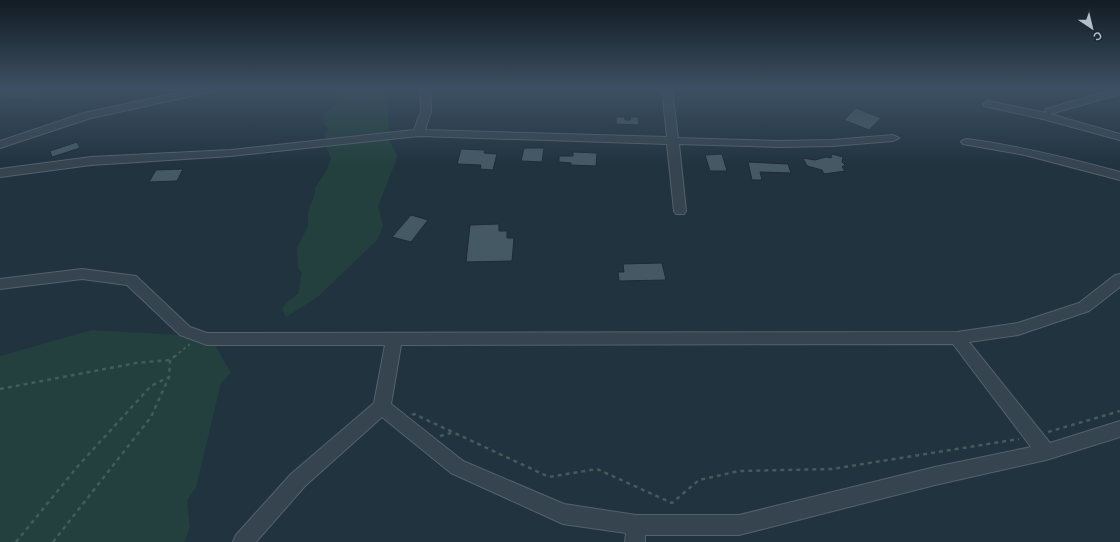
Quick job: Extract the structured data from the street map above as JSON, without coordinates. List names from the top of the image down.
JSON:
{
  "north": "bottom right"
}
